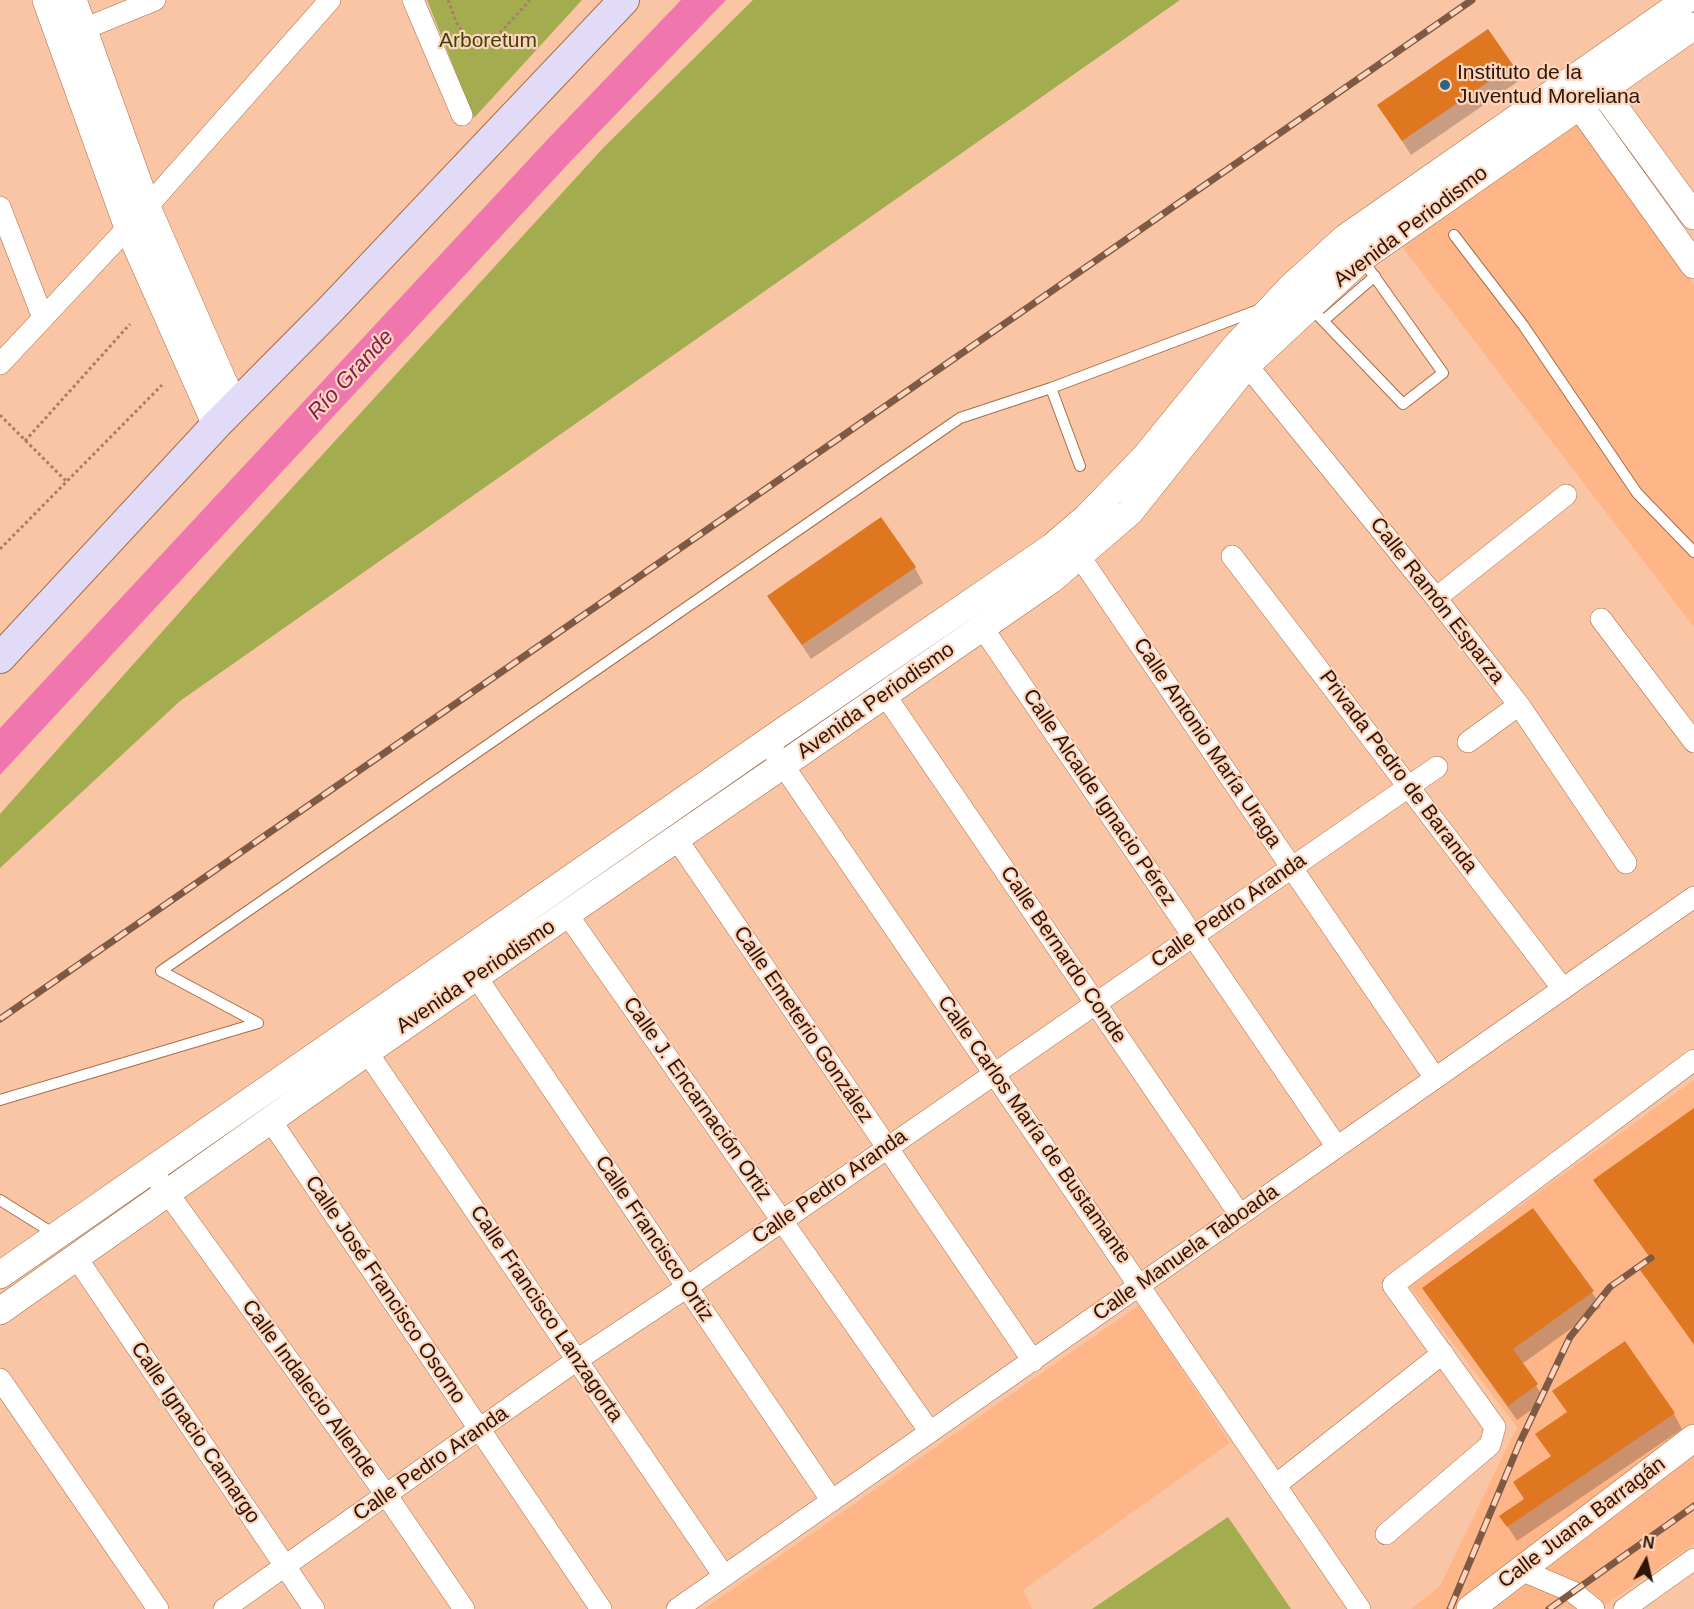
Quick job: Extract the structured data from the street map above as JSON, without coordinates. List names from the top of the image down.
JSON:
{
  "streets": {
    "street": [
      "Avenida Periodismo",
      "Calle Ramón Esparza",
      "Calle Antonio María Uraga",
      "Privada Pedro de Baranda",
      "Calle Alcalde Ignacio Pérez",
      "Calle Pedro Aranda",
      "Calle Bernardo Conde",
      "Calle Emeterio González",
      "Calle J. Encarnación Ortiz",
      "Calle Carlos María de Bustamante",
      "Calle Francisco Ortiz",
      "Calle Manuela Taboada",
      "Calle José Francisco Osorno",
      "Calle Francisco Lanzagorta",
      "Calle Indalecio Allende",
      "Calle Ignacio Camargo",
      "Calle Juana Barragán"
    ]
  },
  "crossings": [
    ["Avenida Periodismo", "Calle Ramón Esparza"],
    ["Avenida Periodismo", "Calle Antonio María Uraga"],
    ["Avenida Periodismo", "Calle Alcalde Ignacio Pérez"],
    ["Avenida Periodismo", "Calle Bernardo Conde"],
    ["Avenida Periodismo", "Calle Emeterio González"],
    ["Avenida Periodismo", "Calle J. Encarnación Ortiz"],
    ["Avenida Periodismo", "Calle Carlos María de Bustamante"],
    ["Avenida Periodismo", "Calle Francisco Ortiz"],
    ["Avenida Periodismo", "Calle José Francisco Osorno"],
    ["Avenida Periodismo", "Calle Francisco Lanzagorta"],
    ["Avenida Periodismo", "Calle Indalecio Allende"],
    ["Avenida Periodismo", "Calle Ignacio Camargo"],
    ["Calle Antonio María Uraga", "Calle Pedro Aranda"],
    ["Calle Antonio María Uraga", "Calle Manuela Taboada"],
    ["Privada Pedro de Baranda", "Calle Pedro Aranda"],
    ["Privada Pedro de Baranda", "Calle Manuela Taboada"],
    ["Calle Alcalde Ignacio Pérez", "Calle Pedro Aranda"],
    ["Calle Alcalde Ignacio Pérez", "Calle Manuela Taboada"],
    ["Calle Pedro Aranda", "Calle Bernardo Conde"],
    ["Calle Pedro Aranda", "Calle Emeterio González"],
    ["Calle Pedro Aranda", "Calle J. Encarnación Ortiz"],
    ["Calle Pedro Aranda", "Calle Carlos María de Bustamante"],
    ["Calle Pedro Aranda", "Calle Francisco Ortiz"],
    ["Calle Pedro Aranda", "Calle José Francisco Osorno"],
    ["Calle Pedro Aranda", "Calle Francisco Lanzagorta"],
    ["Calle Pedro Aranda", "Calle Indalecio Allende"],
    ["Calle Pedro Aranda", "Calle Ignacio Camargo"],
    ["Calle Bernardo Conde", "Calle Manuela Taboada"],
    ["Calle Emeterio González", "Calle Manuela Taboada"],
    ["Calle J. Encarnación Ortiz", "Calle Manuela Taboada"],
    ["Calle Carlos María de Bustamante", "Calle Manuela Taboada"],
    ["Calle Francisco Ortiz", "Calle Manuela Taboada"],
    ["Calle Manuela Taboada", "Calle Francisco Lanzagorta"]
  ],
  "water": ["Río Grande"],
  "parks": ["Arboretum"],
  "places": ["Instituto de la Juventud Moreliana"],
  "north": "top"
}
